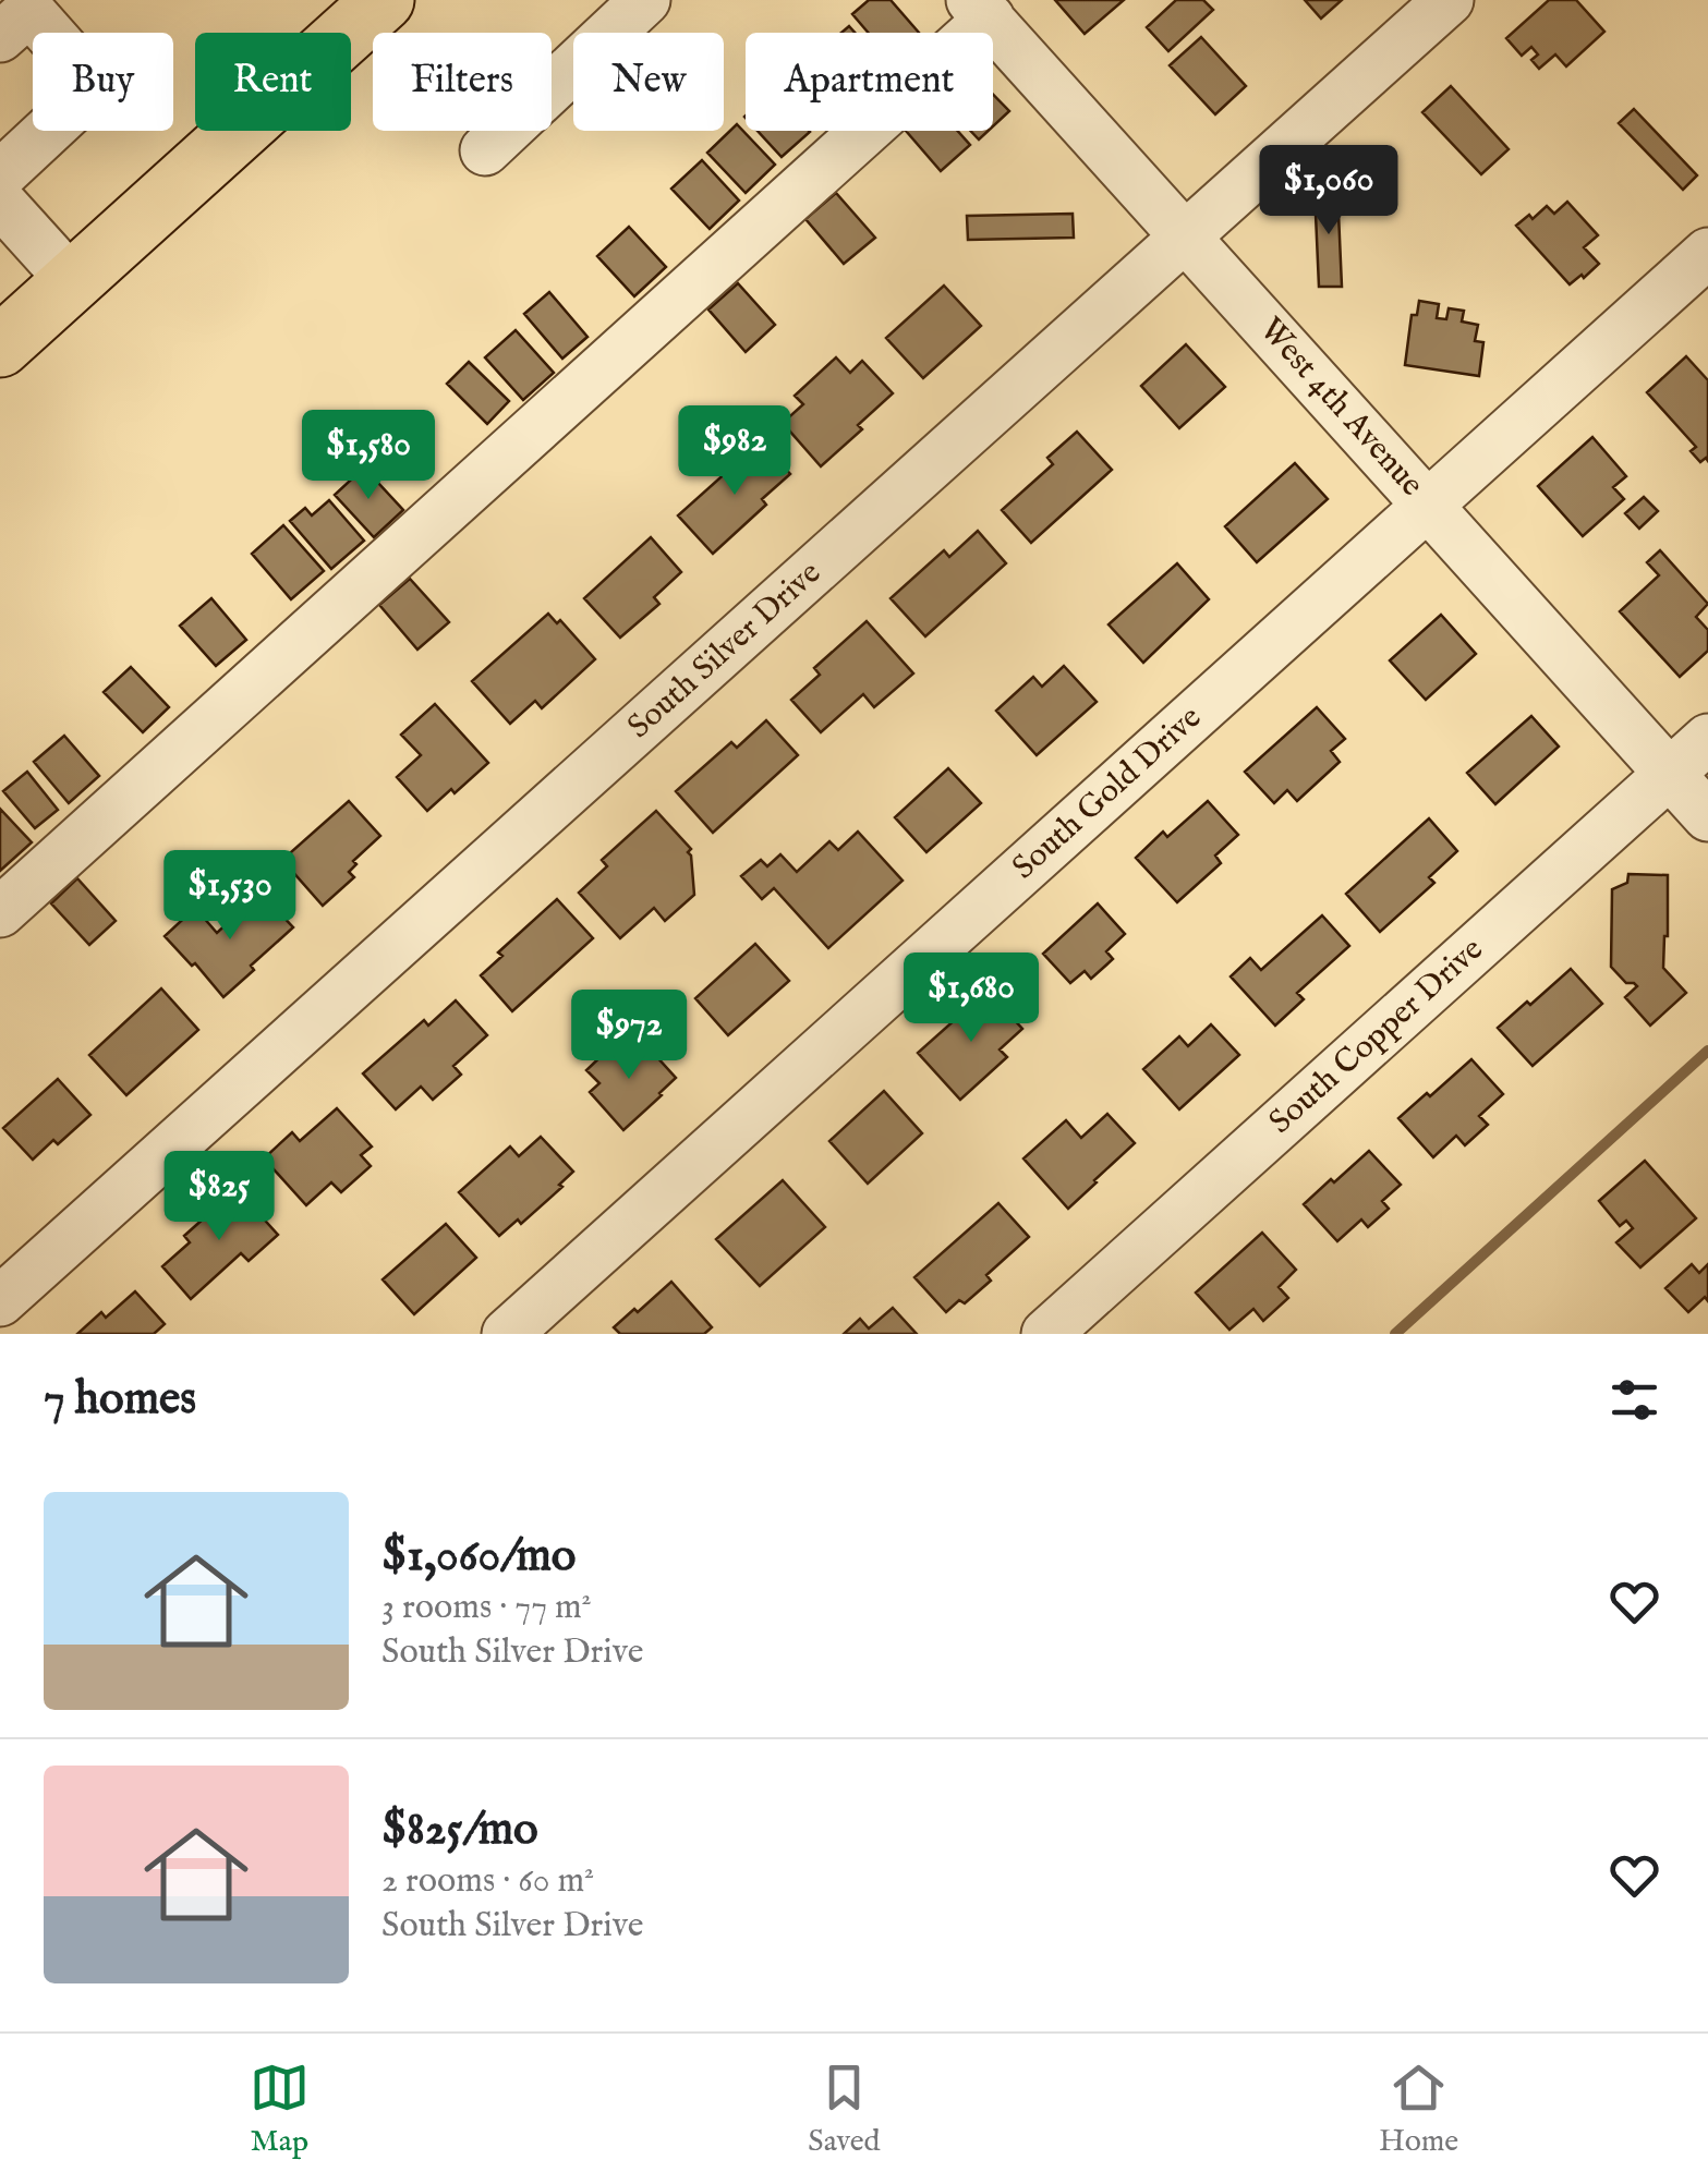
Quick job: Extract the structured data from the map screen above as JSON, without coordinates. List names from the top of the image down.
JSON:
{
  "streets": {
    "street": [
      "West 4th Avenue",
      "South Silver Drive",
      "South Gold Drive",
      "South Copper Drive"
    ]
  },
  "crossings": [
    ["West 4th Avenue", "South Silver Drive"],
    ["West 4th Avenue", "South Gold Drive"],
    ["West 4th Avenue", "South Copper Drive"]
  ],
  "page": {
    "chip": [
      "Buy",
      "Rent",
      "Filters",
      "New",
      "Apartment"
    ],
    "price": [
      "$1,060",
      "$982",
      "$1,580",
      "$1,530",
      "$1,680",
      "$972",
      "$825"
    ],
    "heading": "7 homes",
    "list": [
      {
        "name": "$1,060/mo",
        "note": "3 rooms · 77 m² · South Silver Drive"
      },
      {
        "name": "$825/mo",
        "note": "2 rooms · 60 m² · South Silver Drive"
      }
    ],
    "tabs": ["Map", "Saved", "Home"]
  }
}
